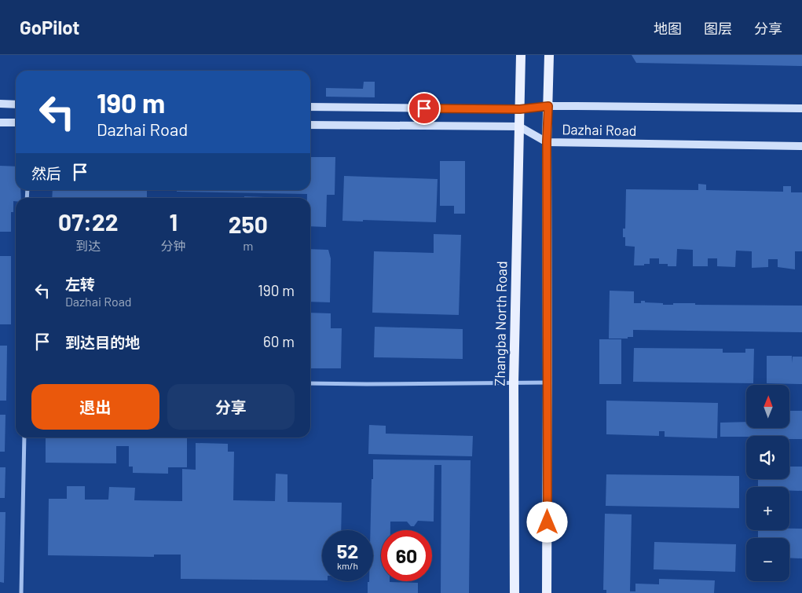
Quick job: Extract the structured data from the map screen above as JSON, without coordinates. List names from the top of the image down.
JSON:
{
  "streets": {
    "main road": ["Dazhai Road", "Zhangba North Road"]
  },
  "crossings": [
    ["Dazhai Road", "Zhangba North Road"]
  ],
  "north": "top",
  "page": {
    "header": "GoPilot",
    "nav": ["地图", "图层", "分享"],
    "turn": ["190 m", "Dazhai Road"],
    "then": "然后",
    "eta": [
      "07:22",
      "到达",
      "1",
      "分钟",
      "250",
      "m"
    ],
    "list": [
      {
        "name": "左转",
        "note": "Dazhai Road",
        "value": "190 m"
      },
      {
        "name": "到达目的地",
        "value": "60 m"
      }
    ],
    "buttons": ["退出", "分享"],
    "map_buttons": ["+", "−"],
    "speed": "52 km/h",
    "limit": "60"
  }
}
